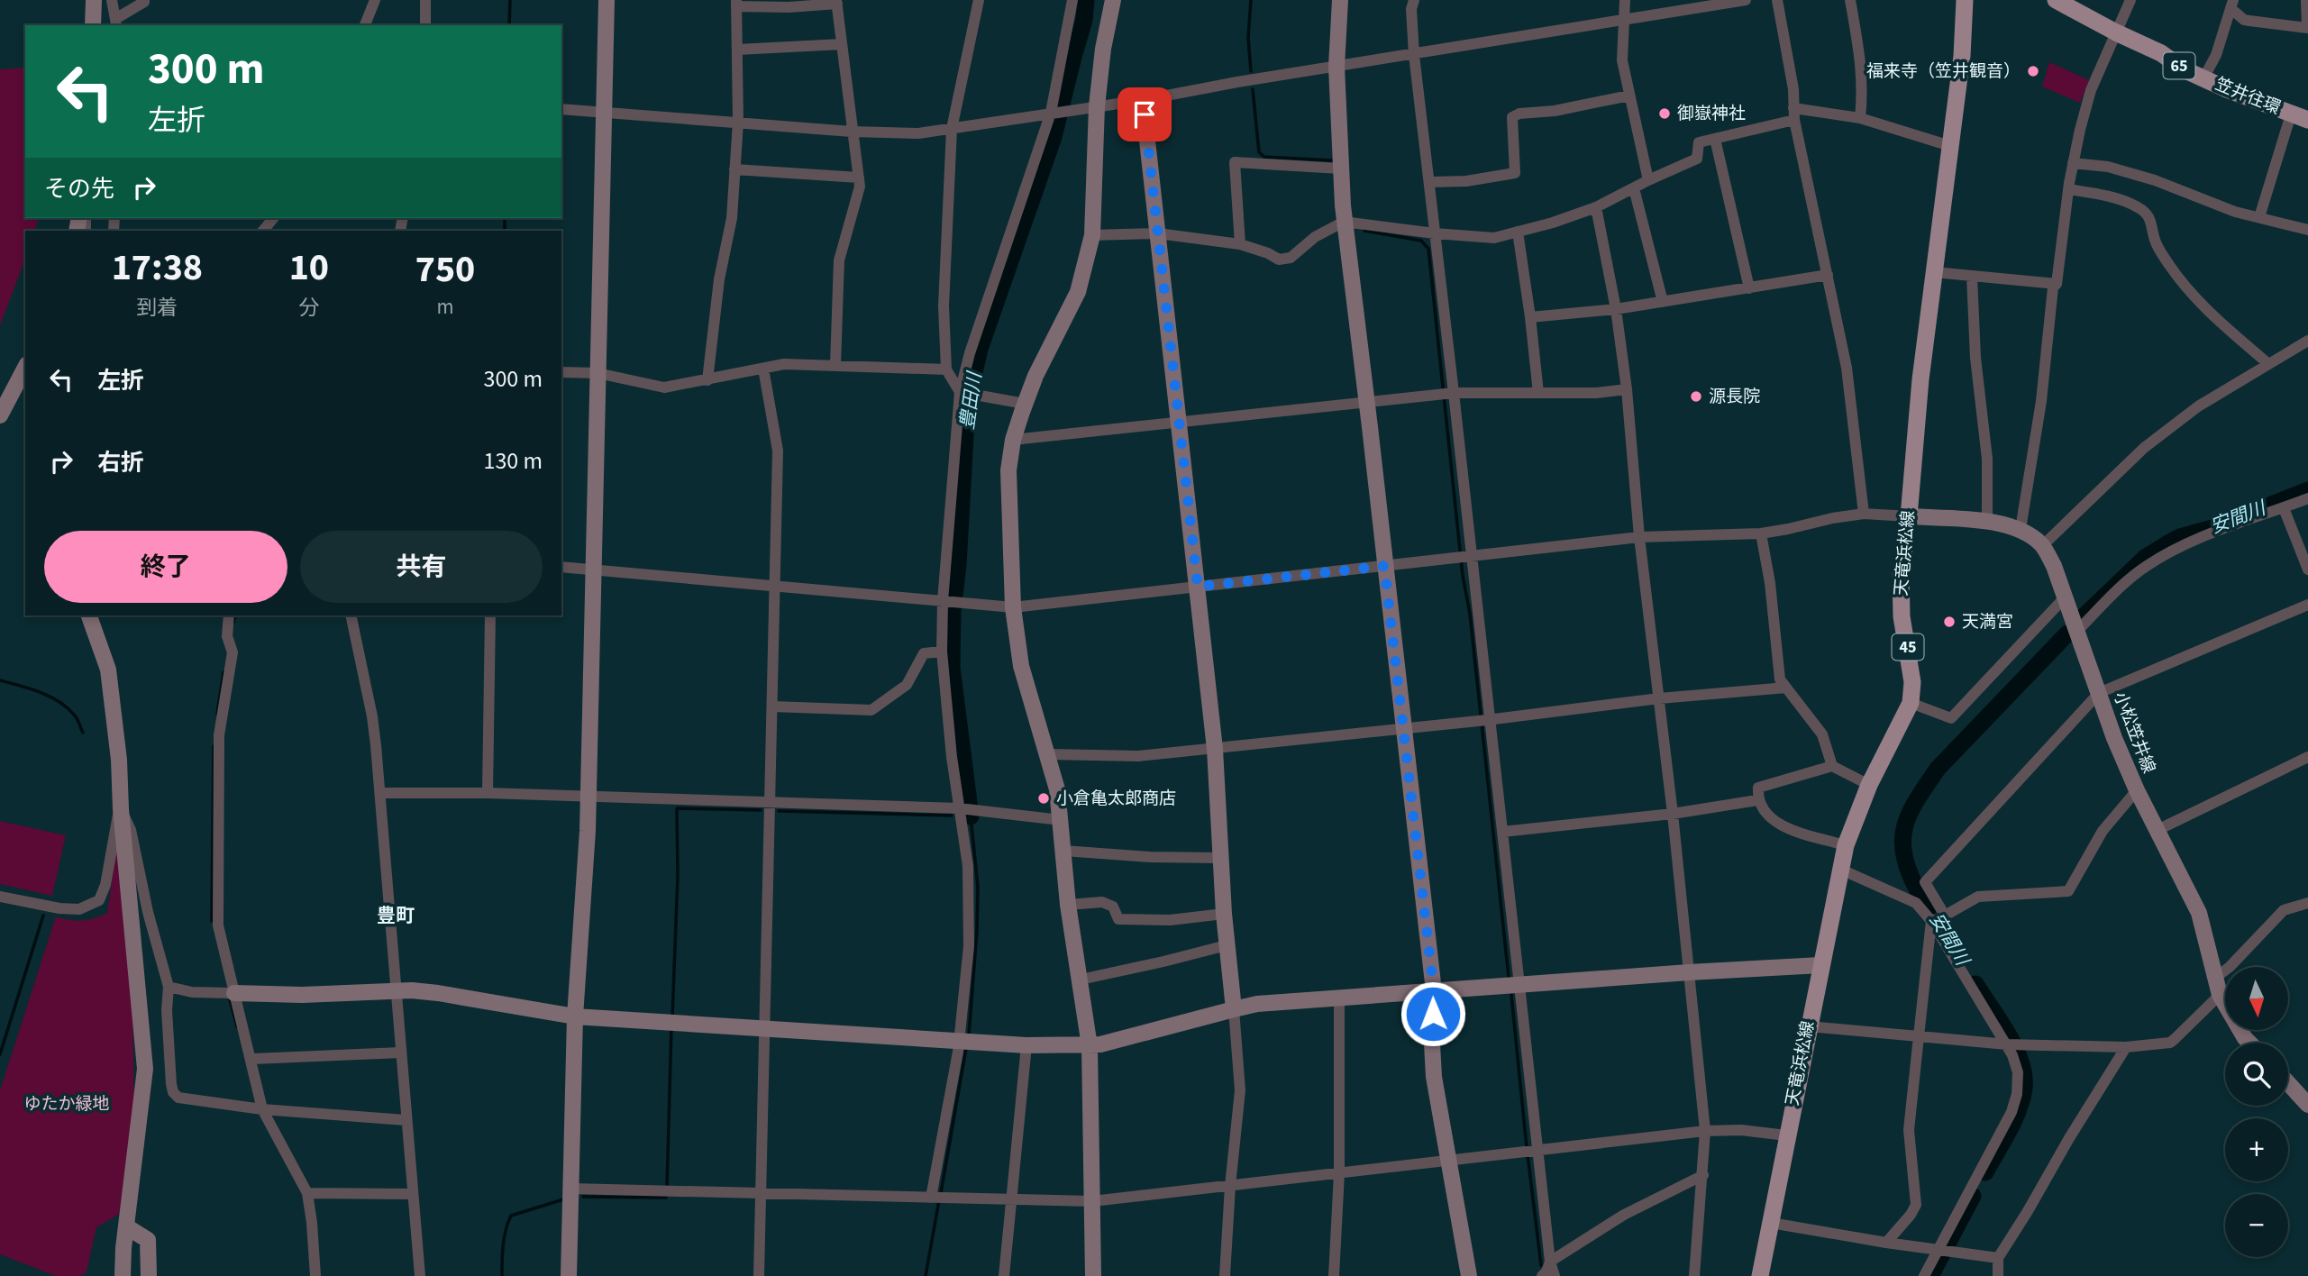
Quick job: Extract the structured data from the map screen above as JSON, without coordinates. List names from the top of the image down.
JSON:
{
  "streets": {
    "main road": [
      "65",
      "笠井往環",
      "天竜浜松線",
      "45"
    ],
    "street": ["小松笠井線"]
  },
  "crossings": [
    ["天竜浜松線", "小松笠井線"]
  ],
  "districts": ["豊町"],
  "water": ["豊田川", "安間川"],
  "parks": ["ゆたか緑地"],
  "places": [
    "福来寺（笠井観音）",
    "御嶽神社",
    "源長院",
    "天満宮",
    "小倉亀太郎商店"
  ],
  "north": "bottom",
  "page": {
    "turn": ["300 m", "左折"],
    "then": "その先",
    "eta": [
      "17:38",
      "到着",
      "10",
      "分",
      "750",
      "m"
    ],
    "list": [
      {
        "name": "左折",
        "value": "300 m"
      },
      {
        "name": "右折",
        "value": "130 m"
      }
    ],
    "buttons": ["終了", "共有"],
    "map_buttons": ["+", "−"]
  }
}
